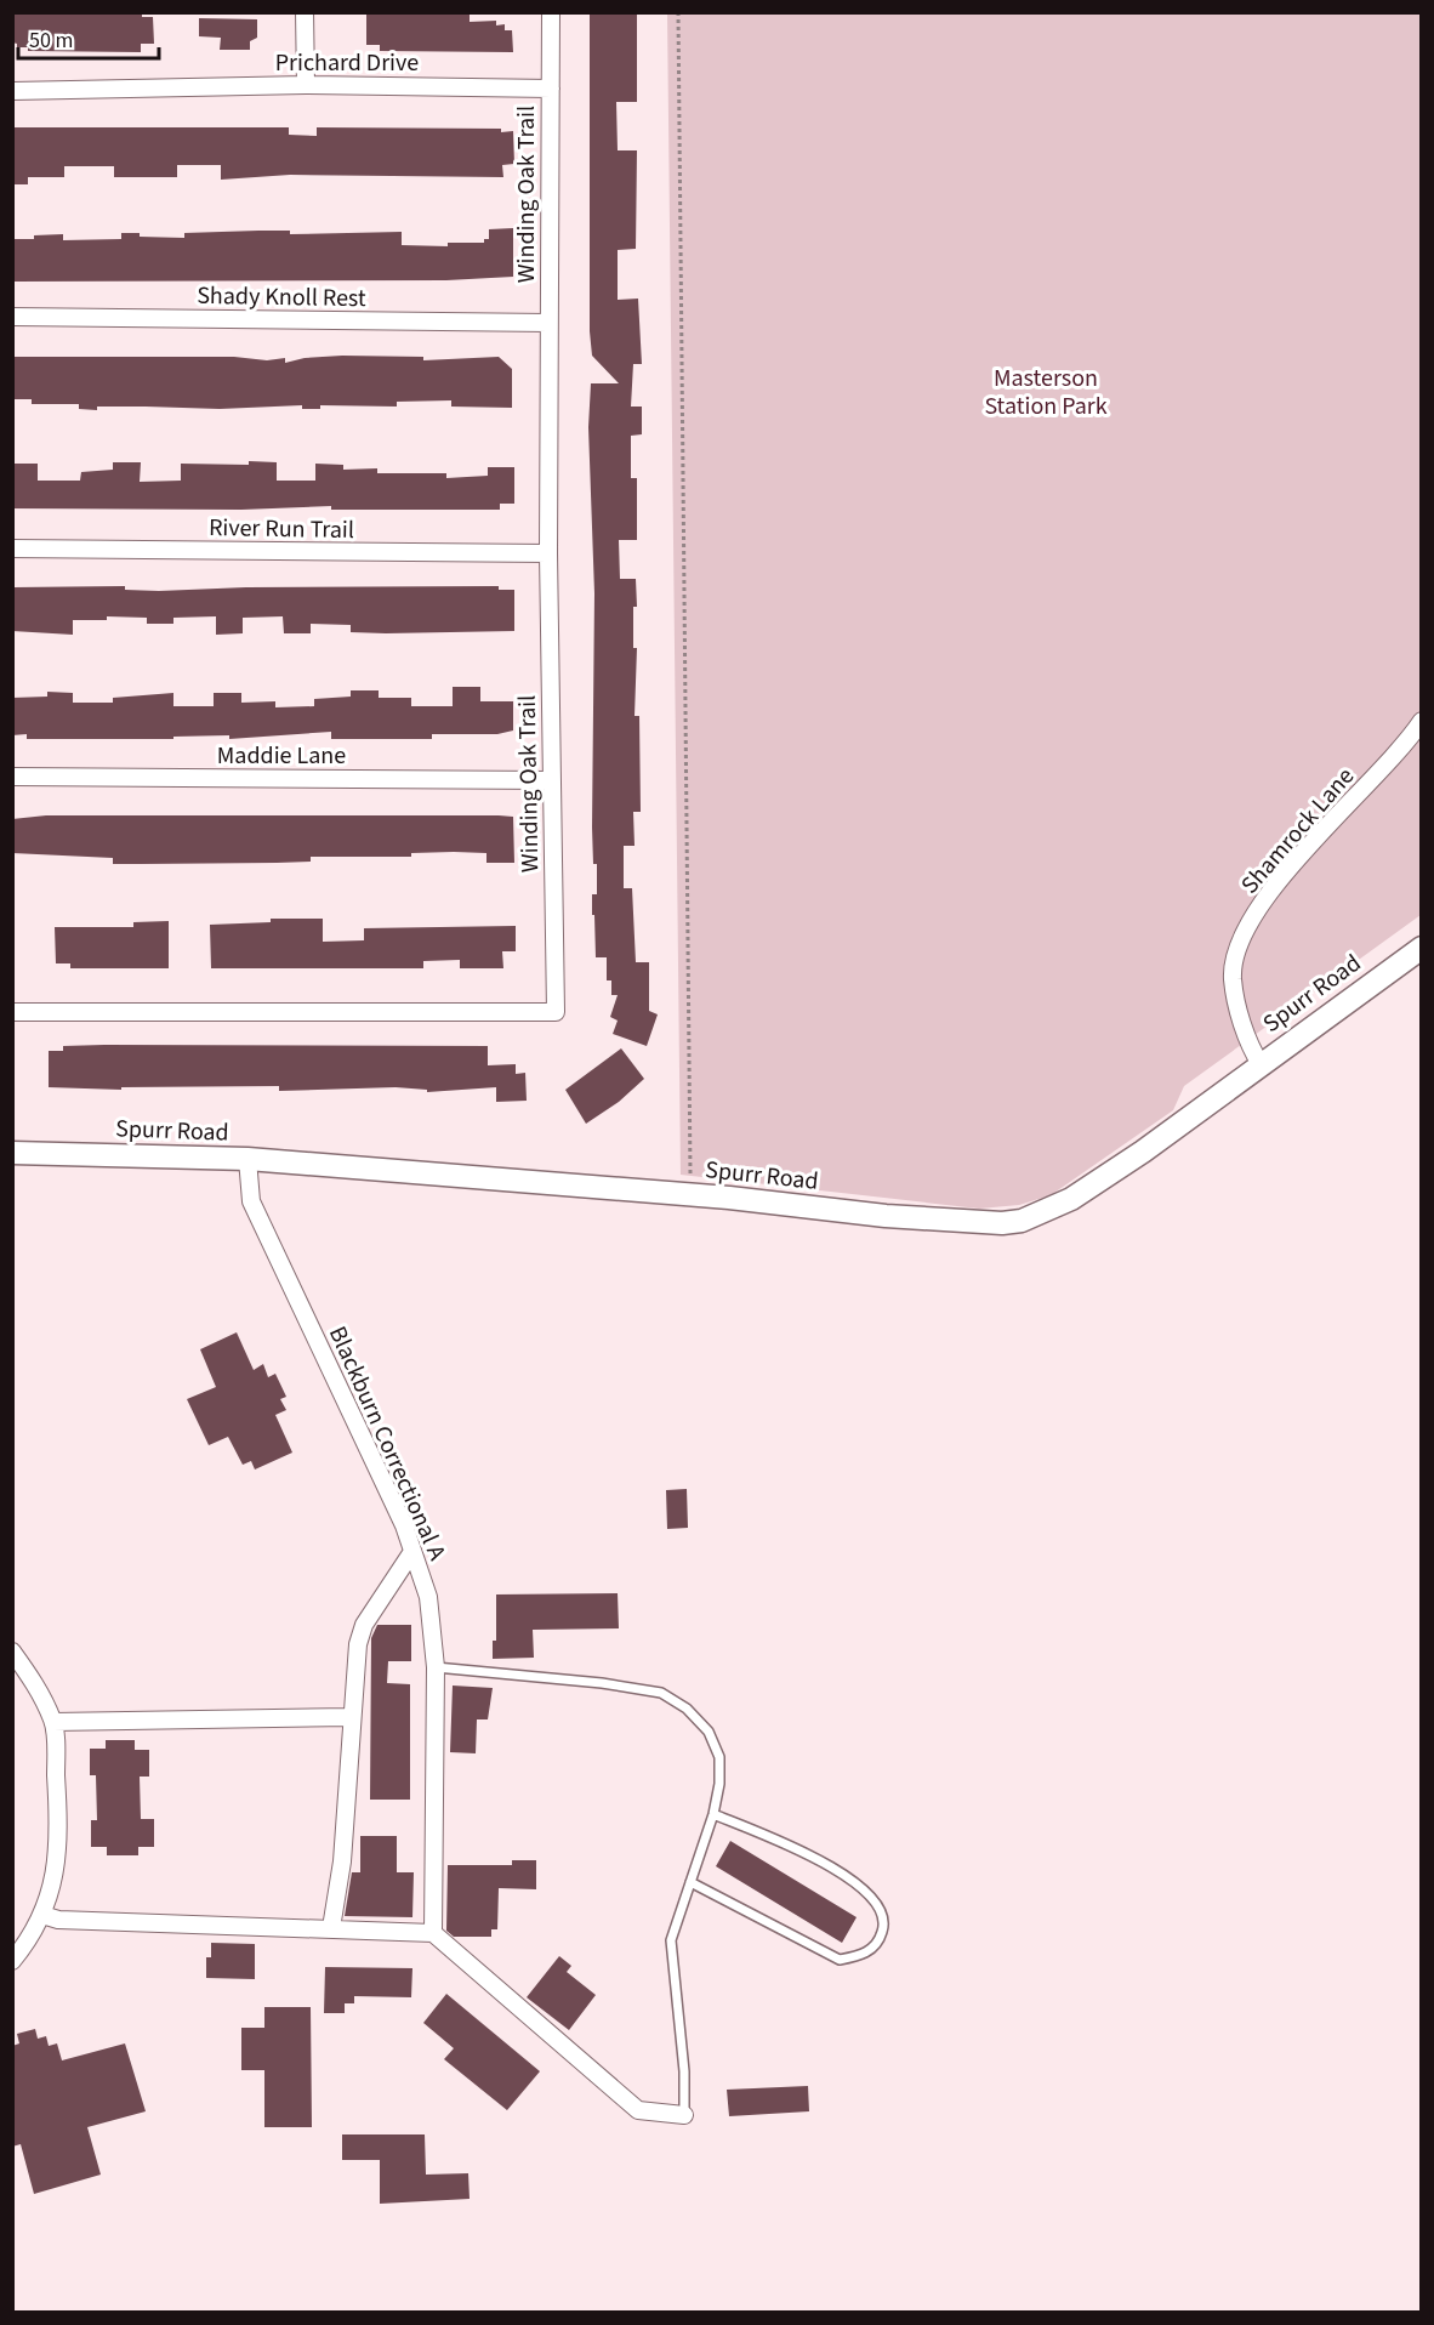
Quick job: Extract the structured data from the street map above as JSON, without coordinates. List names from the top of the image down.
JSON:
{
  "streets": {
    "street": [
      "Prichard Drive",
      "Winding Oak Trail",
      "Shady Knoll Rest",
      "River Run Trail",
      "Maddie Lane",
      "Shamrock Lane",
      "Spurr Road",
      "Blackburn Correctional A"
    ]
  },
  "crossings": [
    ["Prichard Drive", "Winding Oak Trail"],
    ["Winding Oak Trail", "Shady Knoll Rest"],
    ["Winding Oak Trail", "River Run Trail"],
    ["Winding Oak Trail", "Maddie Lane"],
    ["Shamrock Lane", "Spurr Road"],
    ["Spurr Road", "Blackburn Correctional A"]
  ],
  "parks": ["Masterson Station Park"],
  "scale_bar": "50 m"
}
